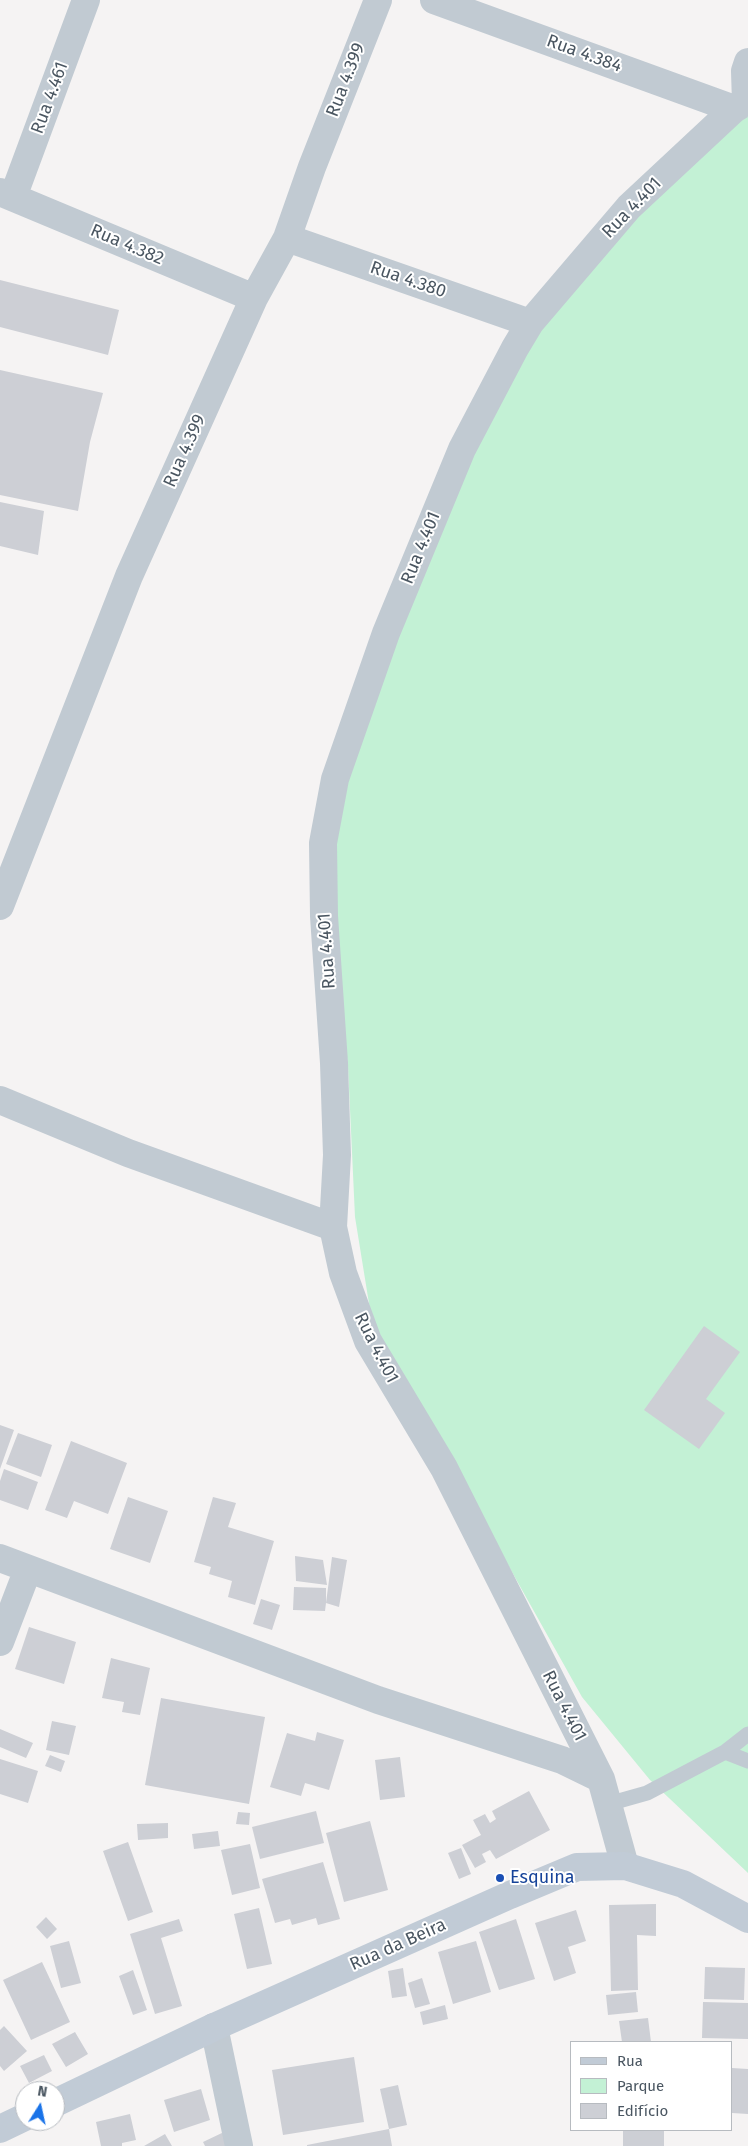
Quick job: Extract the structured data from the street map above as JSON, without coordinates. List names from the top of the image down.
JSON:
{
  "streets": {
    "main road": ["Rua da Beira"],
    "street": [
      "Rua 4.384",
      "Rua 4.399",
      "Rua 4.461",
      "Rua 4.401",
      "Rua 4.382",
      "Rua 4.380"
    ]
  },
  "crossings": [
    ["Rua 4.384", "Rua 4.401"],
    ["Rua 4.399", "Rua 4.382"],
    ["Rua 4.399", "Rua 4.380"],
    ["Rua 4.461", "Rua 4.382"],
    ["Rua 4.401", "Rua 4.380"],
    ["Rua 4.401", "Rua da Beira"]
  ],
  "places": ["Esquina"],
  "legend": ["Rua", "Parque", "Edifício"],
  "north": "top"
}
